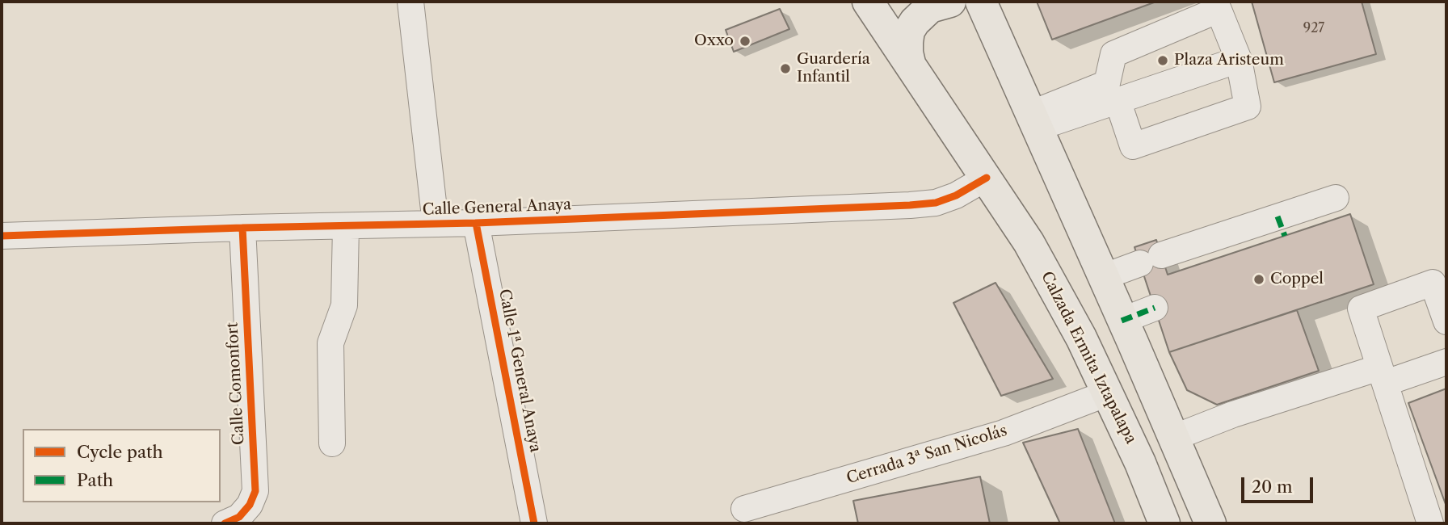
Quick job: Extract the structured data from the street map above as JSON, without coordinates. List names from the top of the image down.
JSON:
{
  "streets": {
    "main road": ["Calzada Ermita Iztapalapa"],
    "street": [
      "Calle General Anaya",
      "Calle 1ª General Anaya",
      "Calle Comonfort",
      "Cerrada 3ª San Nicolás"
    ]
  },
  "crossings": [
    ["Calle General Anaya", "Calzada Ermita Iztapalapa"],
    ["Calle General Anaya", "Calle 1ª General Anaya"],
    ["Calle General Anaya", "Calle Comonfort"],
    ["Calzada Ermita Iztapalapa", "Cerrada 3ª San Nicolás"]
  ],
  "places": [
    "Oxxo",
    "Plaza Aristeum",
    "Guardería Infantil",
    "Coppel"
  ],
  "house_numbers": ["927"],
  "legend": ["Cycle path", "Path"],
  "scale_bar": "20 m"
}
